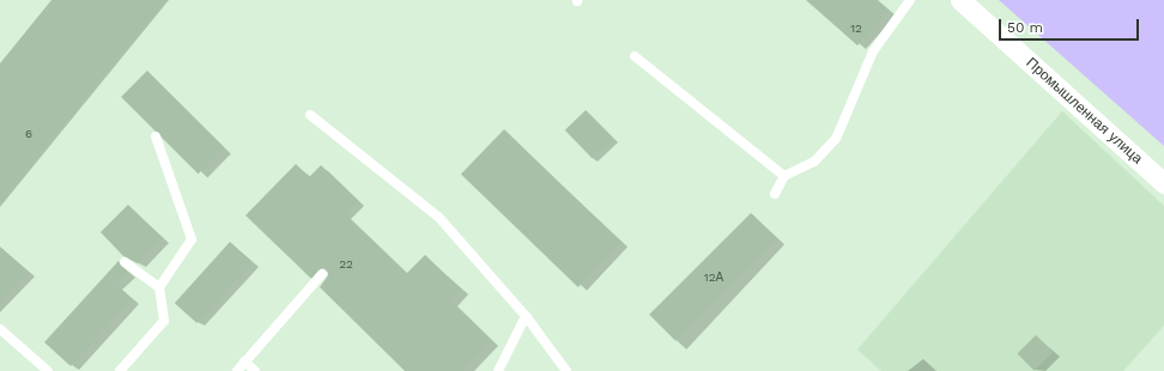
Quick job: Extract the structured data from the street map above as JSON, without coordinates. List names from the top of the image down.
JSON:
{
  "streets": {
    "street": ["Промышленная улица"]
  },
  "house_numbers": [
    "12",
    "6",
    "22",
    "12А"
  ],
  "scale_bar": "50 m"
}
